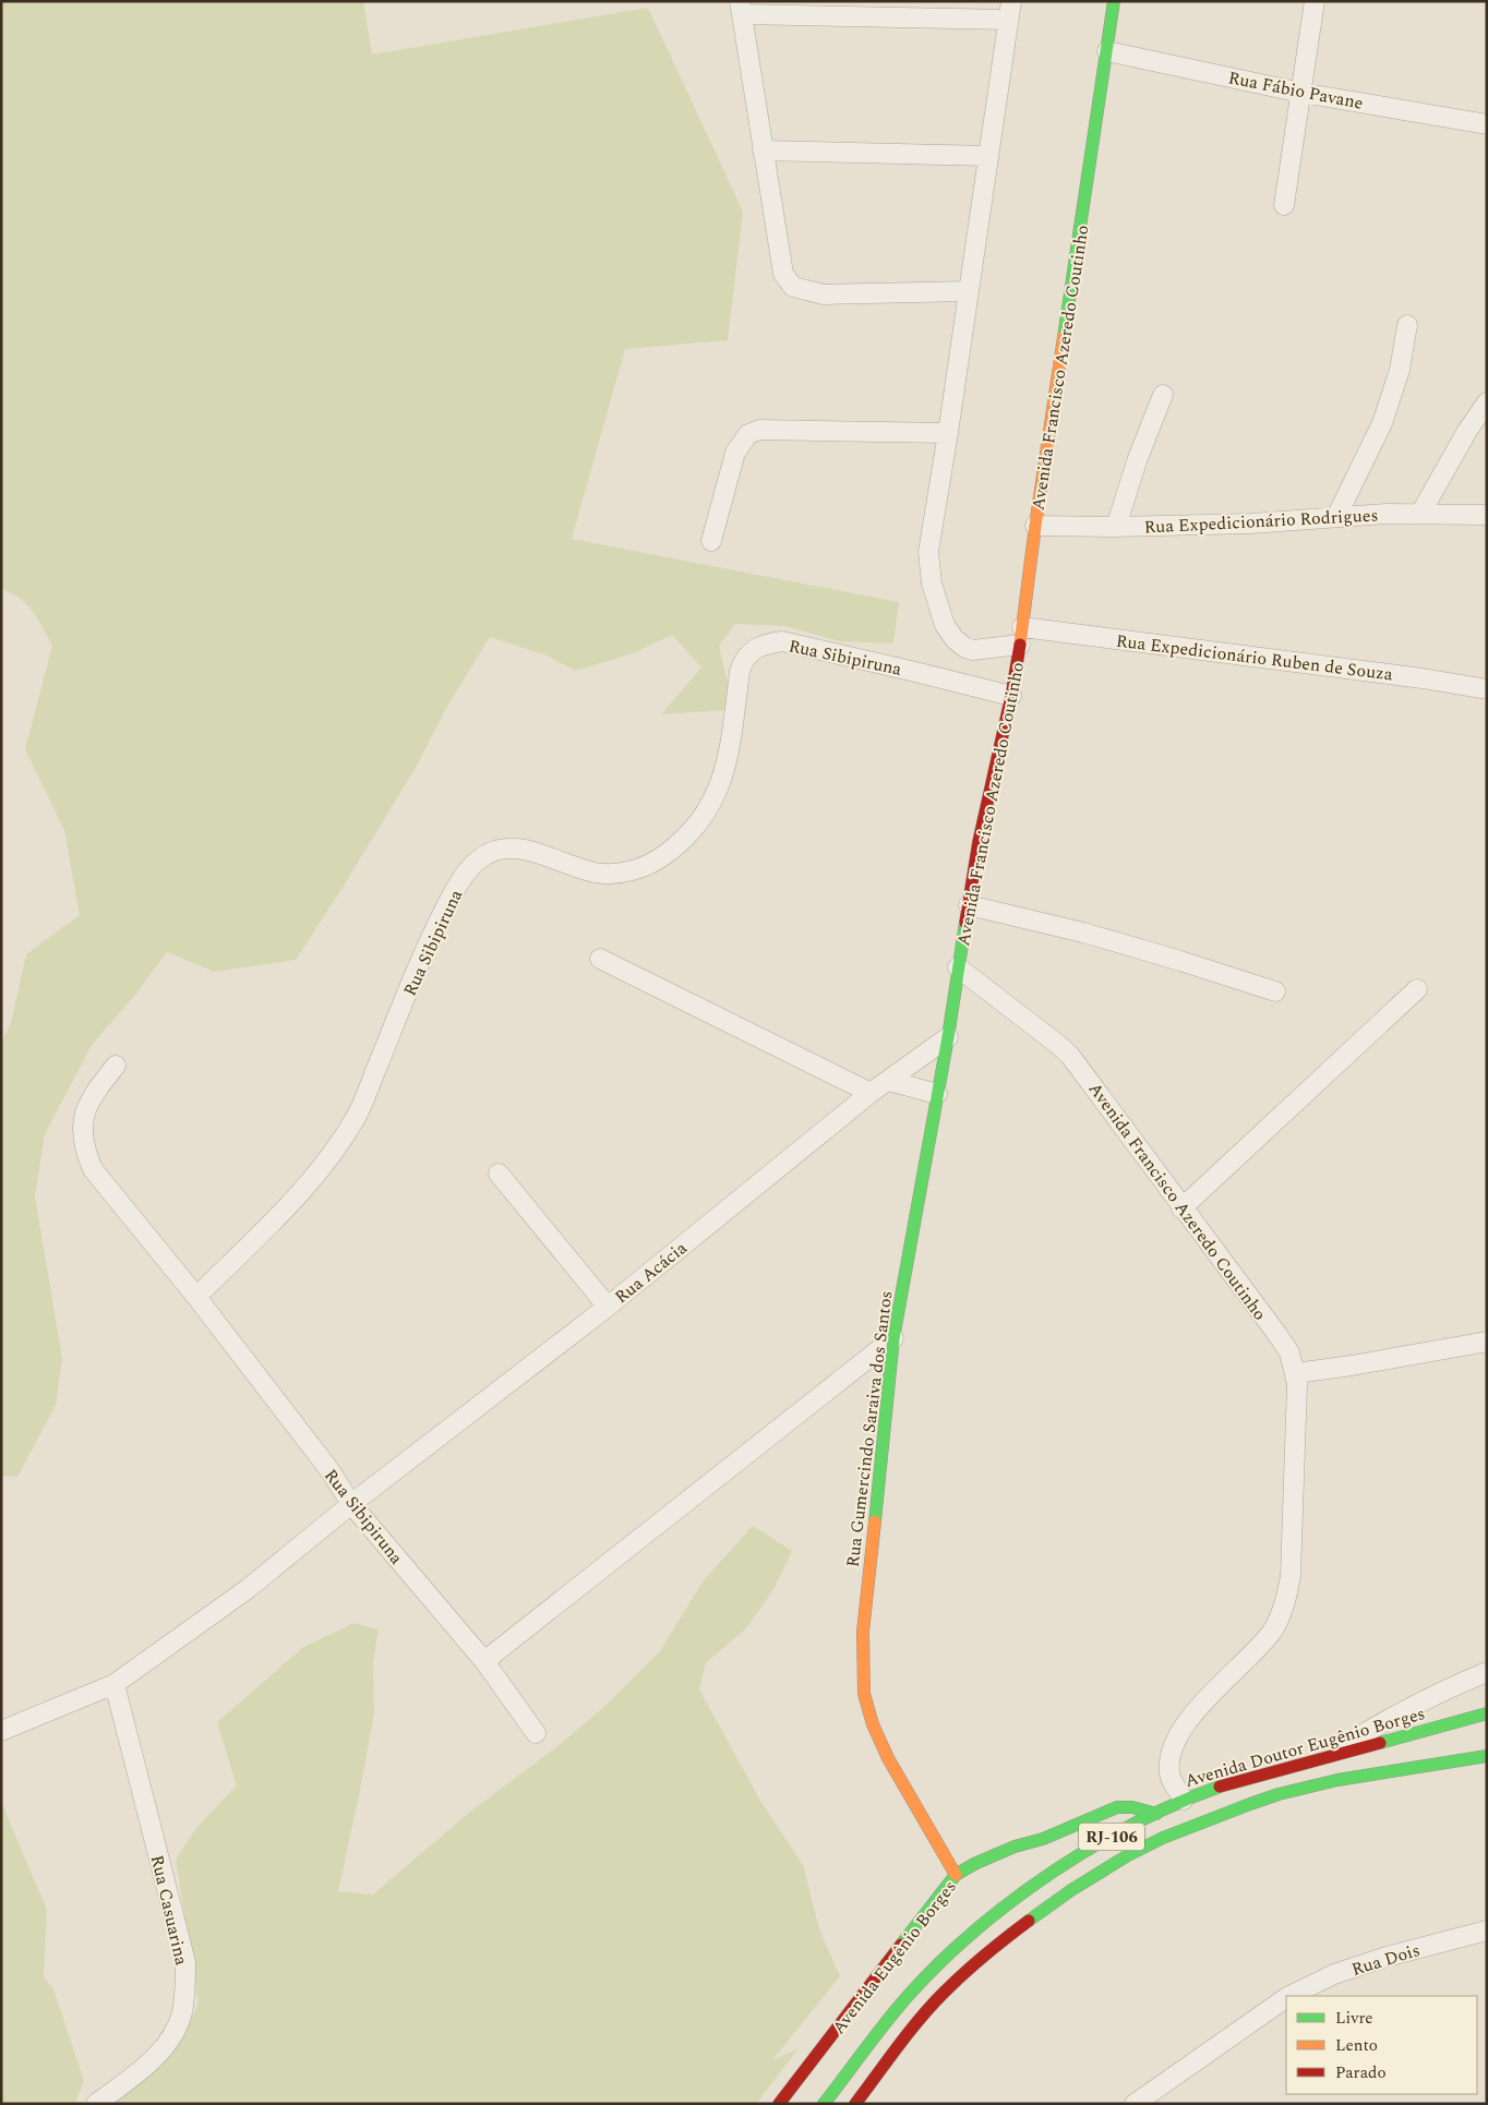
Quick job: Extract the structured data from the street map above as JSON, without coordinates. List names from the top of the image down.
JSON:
{
  "streets": {
    "main road": [
      "Avenida Francisco Azeredo Coutinho",
      "Rua Gumercindo Saraiva dos Santos",
      "Avenida Doutor Eugênio Borges",
      "RJ-106",
      "Avenida Eugênio Borges"
    ],
    "street": [
      "Rua Fábio Pavane",
      "Rua Expedicionário Rodrigues",
      "Rua Sibipiruna",
      "Rua Expedicionário Ruben de Souza",
      "Rua Acácia",
      "Rua Casuarina",
      "Rua Dois"
    ]
  },
  "crossings": [
    ["Rua Fábio Pavane", "Avenida Francisco Azeredo Coutinho"],
    ["Avenida Francisco Azeredo Coutinho", "Rua Expedicionário Rodrigues"],
    ["Avenida Francisco Azeredo Coutinho", "Rua Sibipiruna"],
    ["Avenida Francisco Azeredo Coutinho", "Rua Expedicionário Ruben de Souza"],
    ["Avenida Francisco Azeredo Coutinho", "Rua Gumercindo Saraiva dos Santos"],
    ["Avenida Francisco Azeredo Coutinho", "Avenida Doutor Eugênio Borges"],
    ["Rua Sibipiruna", "Rua Acácia"],
    ["Rua Acácia", "Rua Gumercindo Saraiva dos Santos"],
    ["Rua Gumercindo Saraiva dos Santos", "Avenida Eugênio Borges"],
    ["Avenida Doutor Eugênio Borges", "Avenida Eugênio Borges"]
  ],
  "legend": ["Livre", "Lento", "Parado"]
}
